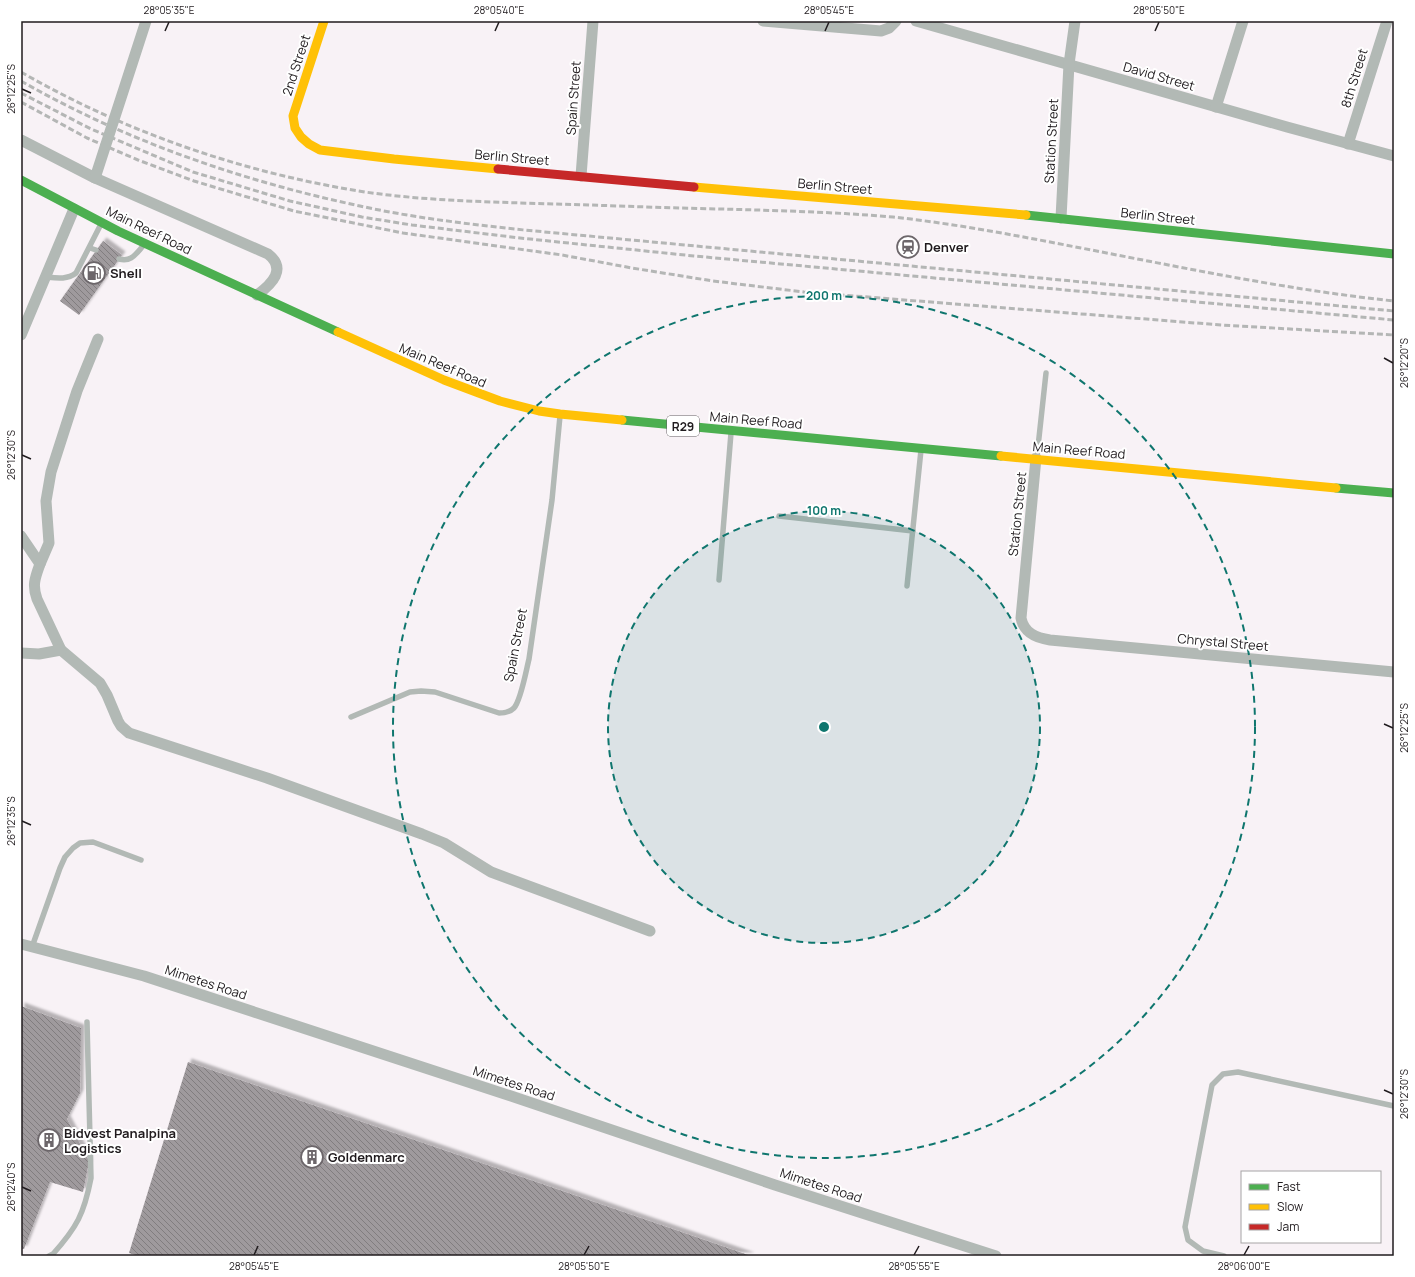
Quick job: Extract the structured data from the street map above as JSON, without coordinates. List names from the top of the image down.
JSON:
{
  "streets": {
    "main road": [
      "2nd Street",
      "Berlin Street",
      "Main Reef Road",
      "R29"
    ],
    "street": [
      "David Street",
      "8th Street",
      "Spain Street",
      "Station Street",
      "Chrystal Street",
      "Mimetes Road"
    ]
  },
  "crossings": [
    ["2nd Street", "Berlin Street"],
    ["David Street", "8th Street"],
    ["David Street", "Station Street"],
    ["Spain Street", "Berlin Street"],
    ["Spain Street", "Main Reef Road"],
    ["Station Street", "Berlin Street"],
    ["Station Street", "Main Reef Road"],
    ["Station Street", "Chrystal Street"]
  ],
  "places": {
    "station": ["Denver"],
    "fuel station": ["Shell"],
    "building": ["Bidvest Panalpina Logistics", "Goldenmarc"]
  },
  "legend": ["Fast", "Slow", "Jam"],
  "coordinates": [
    "28°05'35\"E",
    "28°05'40\"E",
    "28°05'45\"E",
    "28°05'50\"E",
    "26°12'25\"S",
    "26°12'20\"S",
    "26°12'30\"S",
    "26°12'35\"S",
    "26°12'40\"S",
    "28°05'55\"E",
    "28°06'00\"E"
  ],
  "rings": ["200 m", "100 m"]
}
